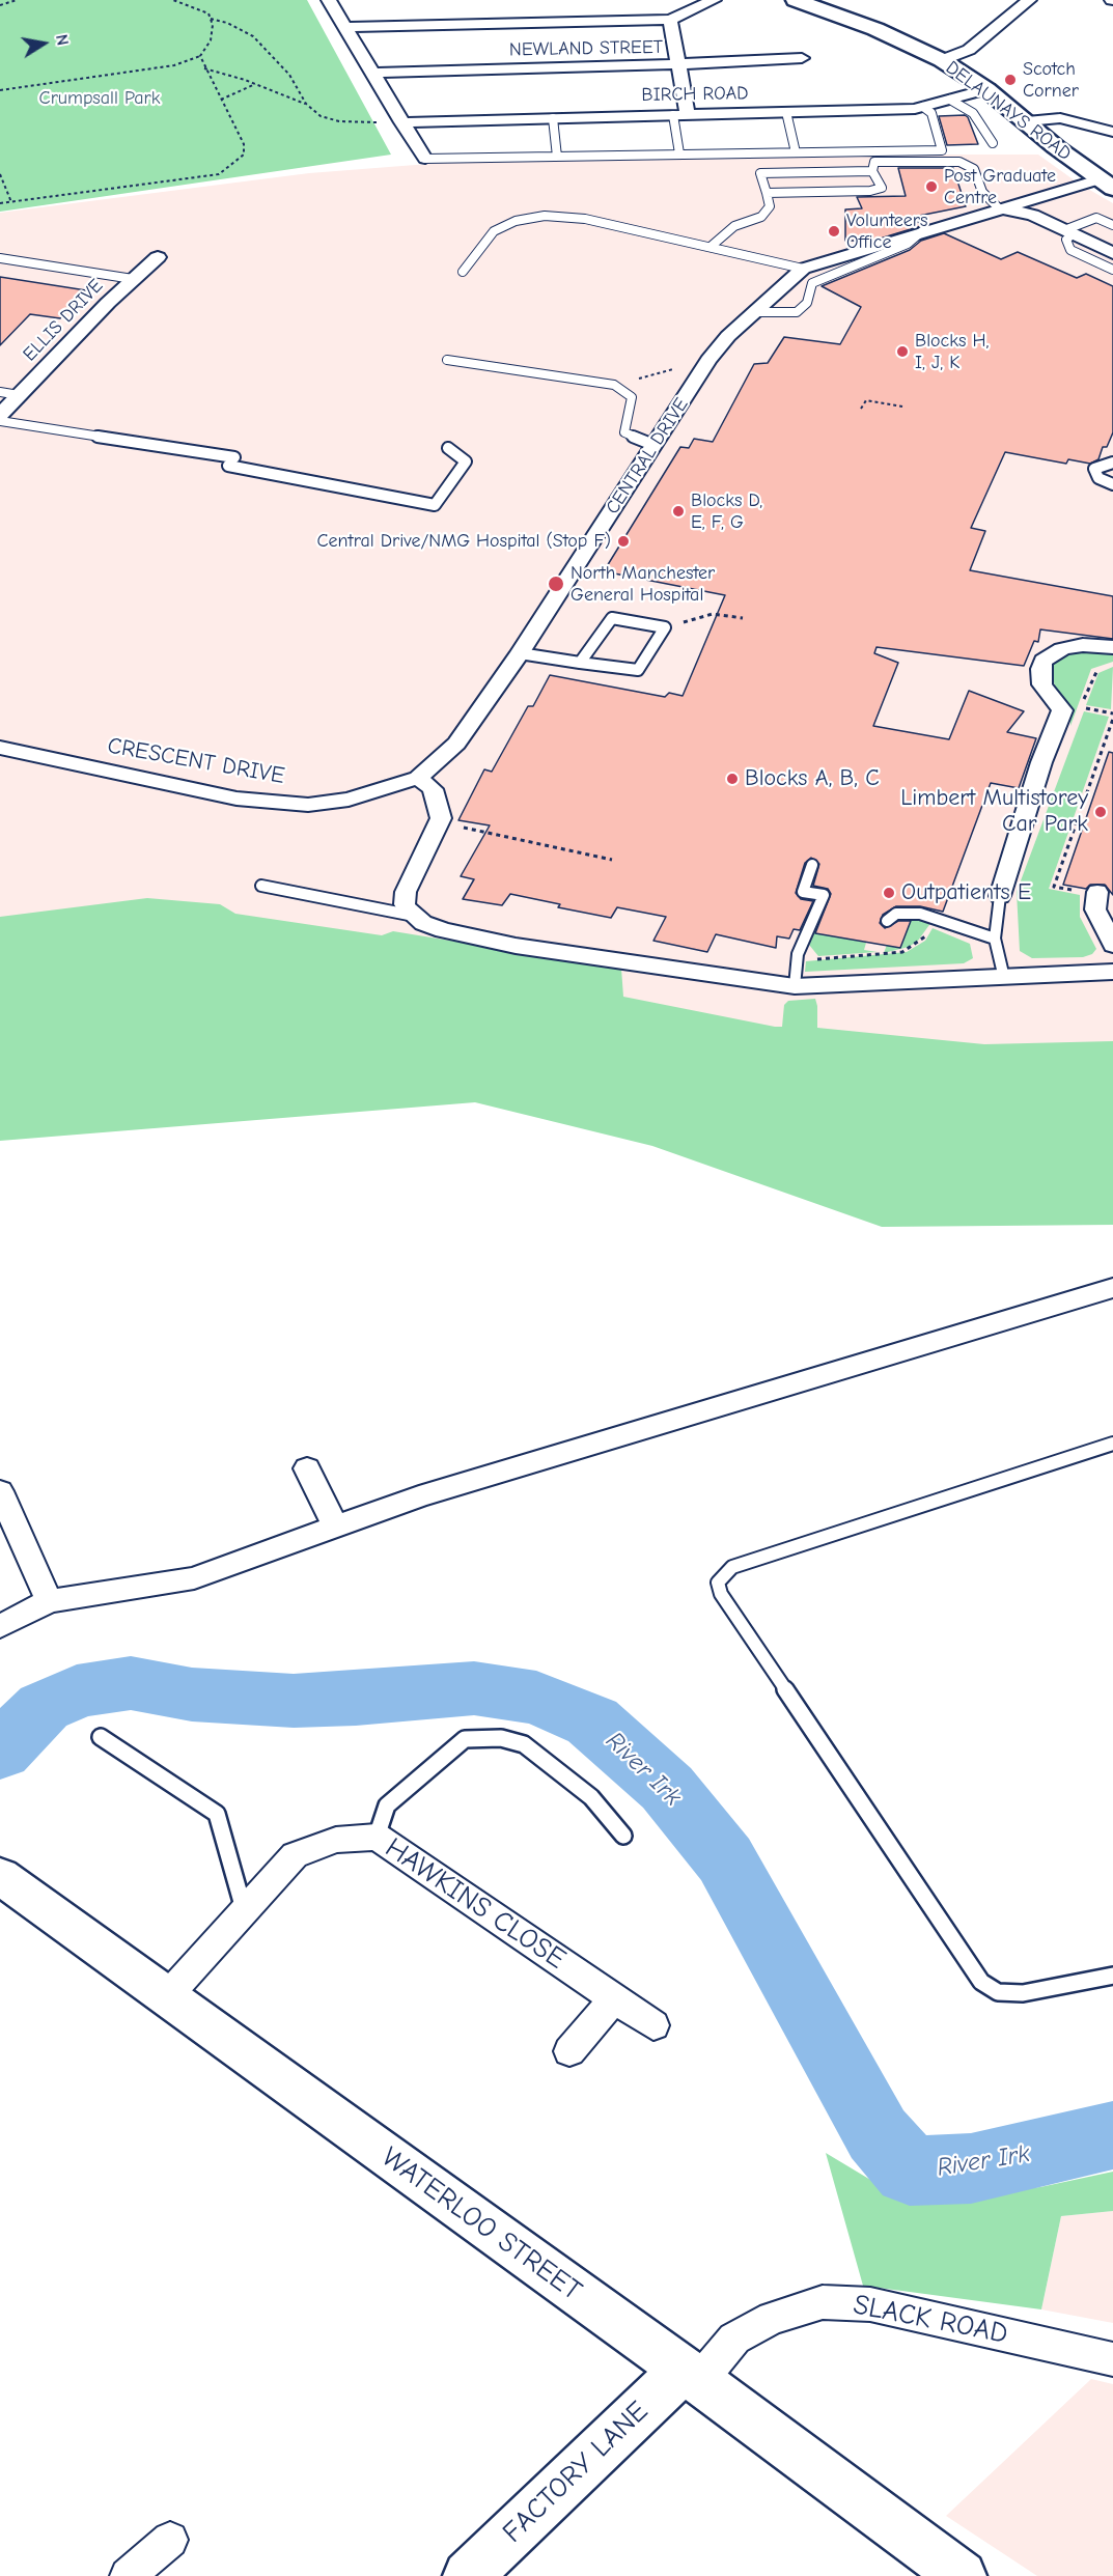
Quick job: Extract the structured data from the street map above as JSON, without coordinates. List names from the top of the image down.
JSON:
{
  "streets": {
    "street": [
      "NEWLAND STREET",
      "BIRCH ROAD",
      "DELAUNAYS ROAD",
      "ELLIS DRIVE",
      "CENTRAL DRIVE",
      "CRESCENT DRIVE",
      "HAWKINS CLOSE",
      "WATERLOO STREET",
      "SLACK ROAD",
      "FACTORY LANE"
    ]
  },
  "crossings": [
    ["BIRCH ROAD", "DELAUNAYS ROAD"],
    ["DELAUNAYS ROAD", "CENTRAL DRIVE"],
    ["CENTRAL DRIVE", "CRESCENT DRIVE"],
    ["HAWKINS CLOSE", "WATERLOO STREET"],
    ["WATERLOO STREET", "SLACK ROAD"],
    ["WATERLOO STREET", "FACTORY LANE"],
    ["SLACK ROAD", "FACTORY LANE"]
  ],
  "water": ["River Irk"],
  "parks": ["Crumpsall Park"],
  "places": [
    "Scotch Corner",
    "Post Graduate Centre",
    "Volunteers Office",
    "Blocks H, I, J, K",
    "Blocks D, E, F, G",
    "Central Drive/NMG Hospital (Stop F)",
    "North Manchester General Hospital",
    "Blocks A, B, C",
    "Limbert Multistorey Car Park",
    "Outpatients E"
  ],
  "north": "right"
}
